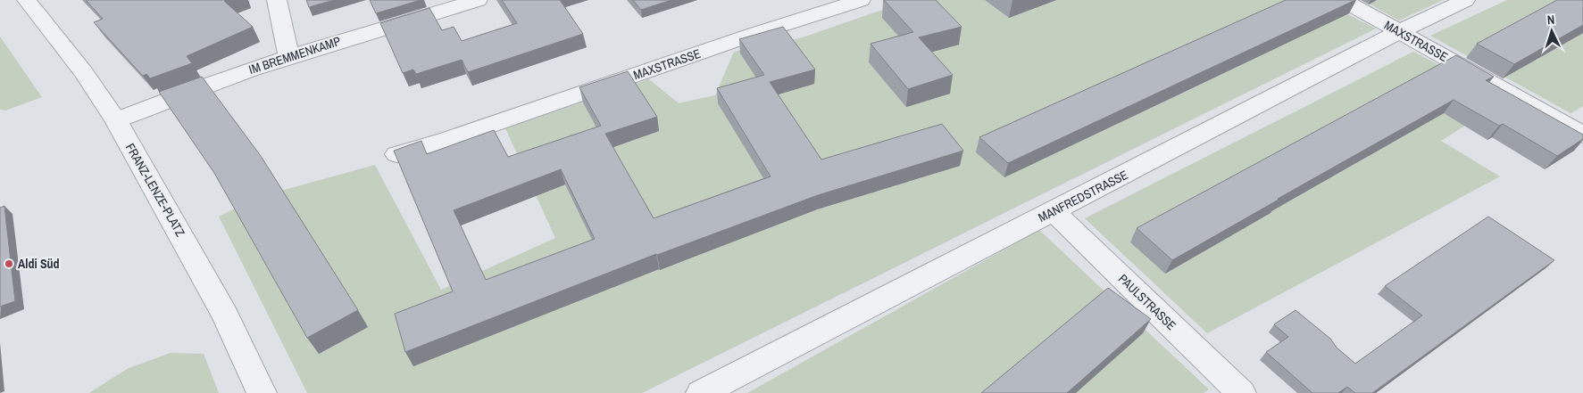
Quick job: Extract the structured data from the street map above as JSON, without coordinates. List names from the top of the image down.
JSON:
{
  "streets": {
    "street": [
      "MAXSTRASSE",
      "IM BREMMENKAMP",
      "FRANZ-LENZE-PLATZ",
      "MANFREDSTRASSE",
      "PAULSTRASSE"
    ]
  },
  "crossings": [
    ["MAXSTRASSE", "MANFREDSTRASSE"],
    ["IM BREMMENKAMP", "FRANZ-LENZE-PLATZ"],
    ["MANFREDSTRASSE", "PAULSTRASSE"]
  ],
  "places": ["Aldi Süd"],
  "north": "top"
}
